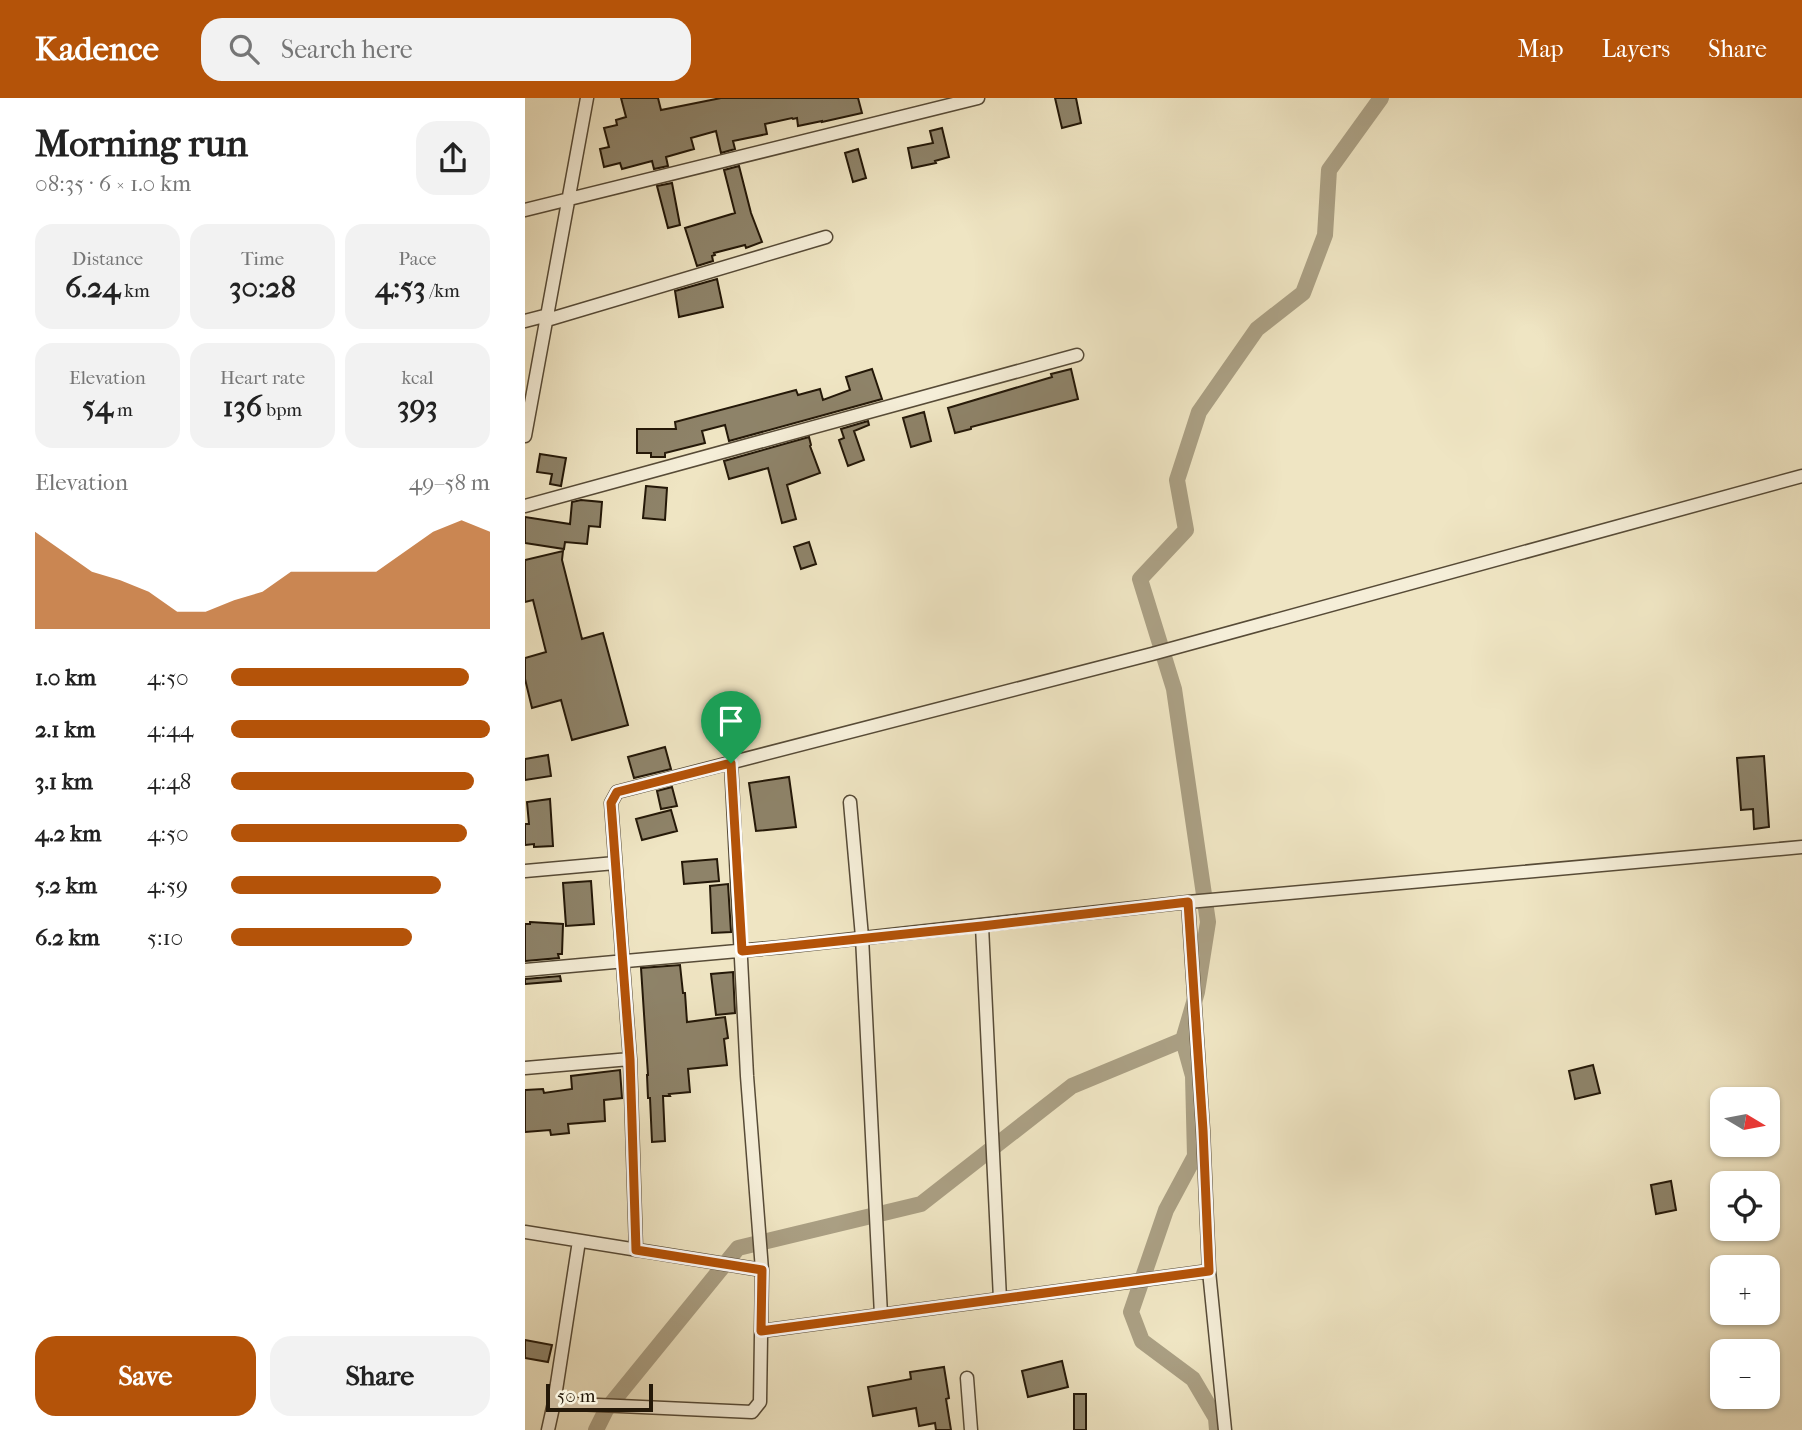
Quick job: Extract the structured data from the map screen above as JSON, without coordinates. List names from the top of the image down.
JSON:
{
  "scale_bar": "50 m",
  "north": "right",
  "page": {
    "header": "Kadence",
    "search": "Search here",
    "nav": ["Map", "Layers", "Share"],
    "heading": ["Morning run", "08:35 · 6 × 1.0 km"],
    "stats": [
      ["Distance", "6.24 km"],
      ["Time", "30:28"],
      ["Pace", "4:53 /km"],
      ["Elevation", "54 m"],
      ["Heart rate", "136 bpm"],
      ["kcal", "393"]
    ],
    "chart": ["Elevation", "49–58 m"],
    "list": [
      {
        "name": "1.0 km",
        "note": "4:50"
      },
      {
        "name": "2.1 km",
        "note": "4:44"
      },
      {
        "name": "3.1 km",
        "note": "4:48"
      },
      {
        "name": "4.2 km",
        "note": "4:50"
      },
      {
        "name": "5.2 km",
        "note": "4:59"
      },
      {
        "name": "6.2 km",
        "note": "5:10"
      }
    ],
    "map_buttons": ["+", "−"],
    "buttons": ["Save", "Share"],
    "scale": "50 m"
  }
}
